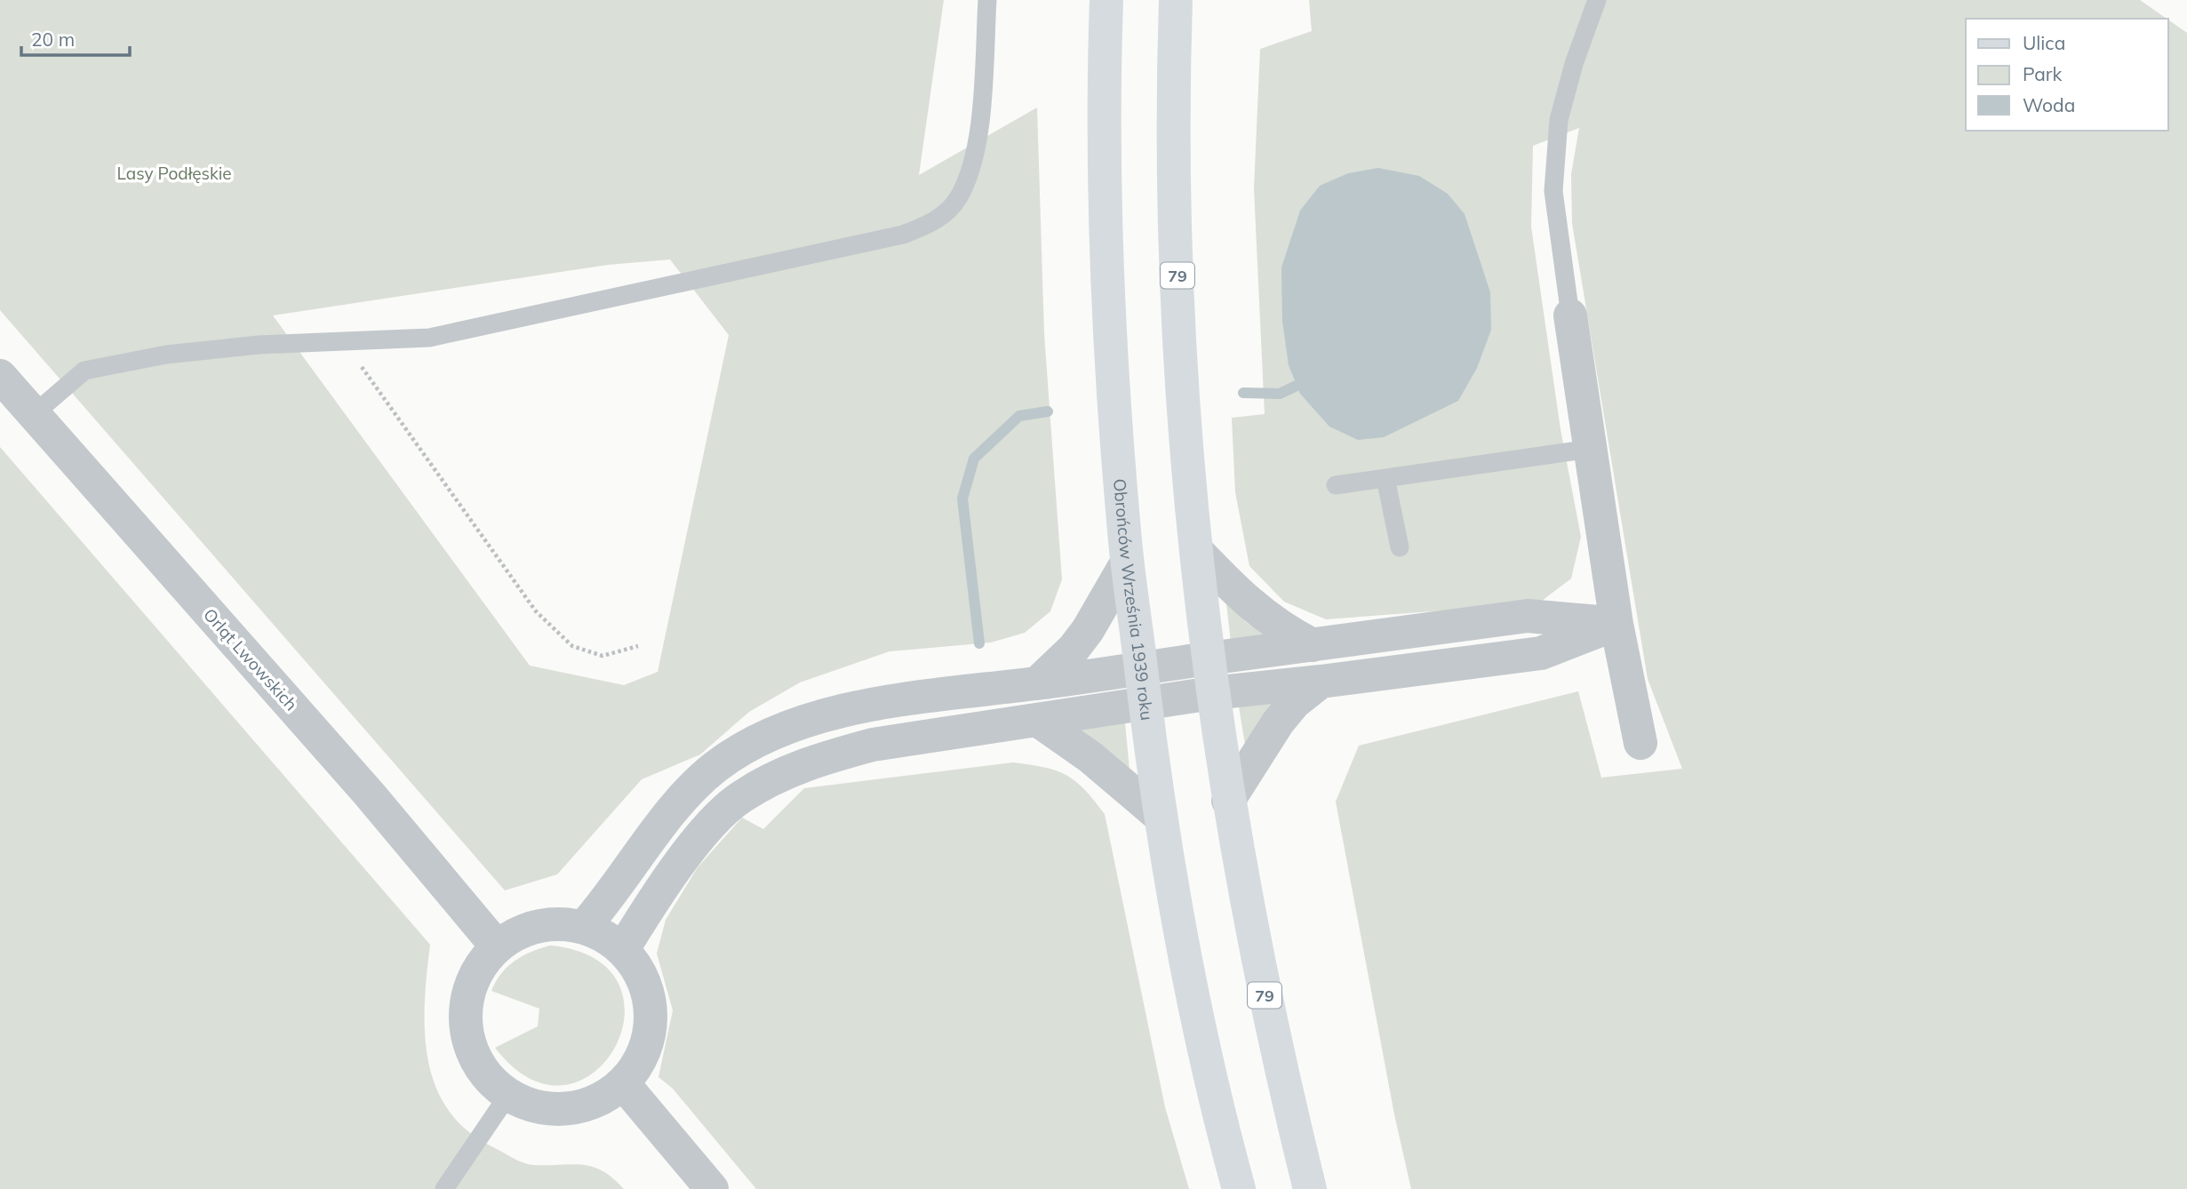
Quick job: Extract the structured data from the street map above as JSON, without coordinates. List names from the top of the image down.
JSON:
{
  "streets": {
    "main road": ["79", "Obrońców Września 1939 roku"],
    "street": ["Orląt Lwowskich"]
  },
  "parks": ["Lasy Podłęskie"],
  "legend": ["Ulica", "Park", "Woda"],
  "scale_bar": "20 m"
}
